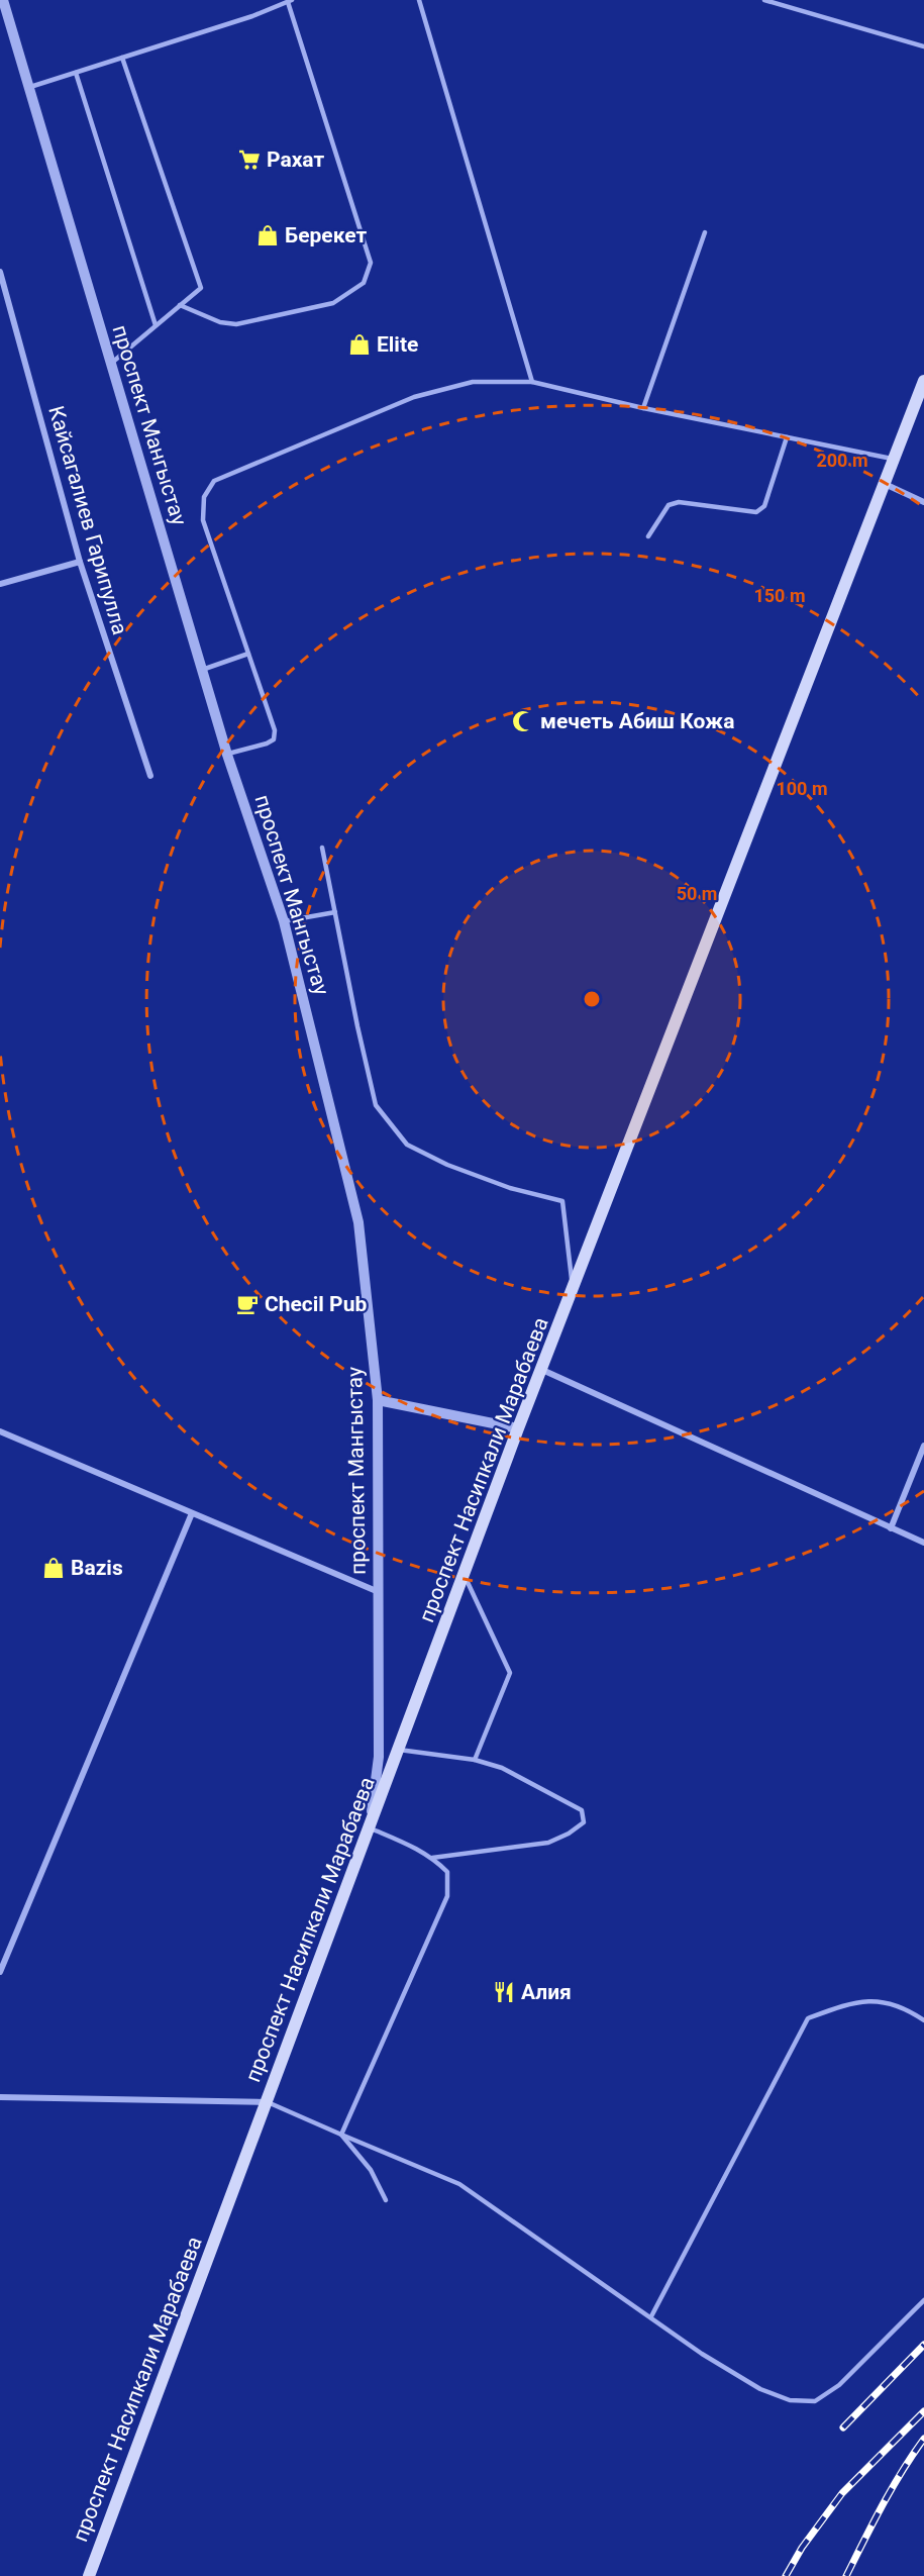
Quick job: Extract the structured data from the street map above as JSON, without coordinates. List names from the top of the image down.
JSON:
{
  "streets": {
    "main road": ["проспект Насипкали Марабаева"],
    "street": ["проспект Мангыстау", "Кайсагалиев Гарипулла"]
  },
  "crossings": [
    ["проспект Мангыстау", "проспект Насипкали Марабаева"]
  ],
  "places": {
    "supermarket": ["Рахат"],
    "shop": ["Берекет", "Elite", "Bazis"],
    "mosque": ["мечеть Абиш Кожа"],
    "cafe": ["Checil Pub"],
    "restaurant": ["Алия"]
  },
  "rings": [
    "200 m",
    "150 m",
    "100 m",
    "50 m"
  ]
}
